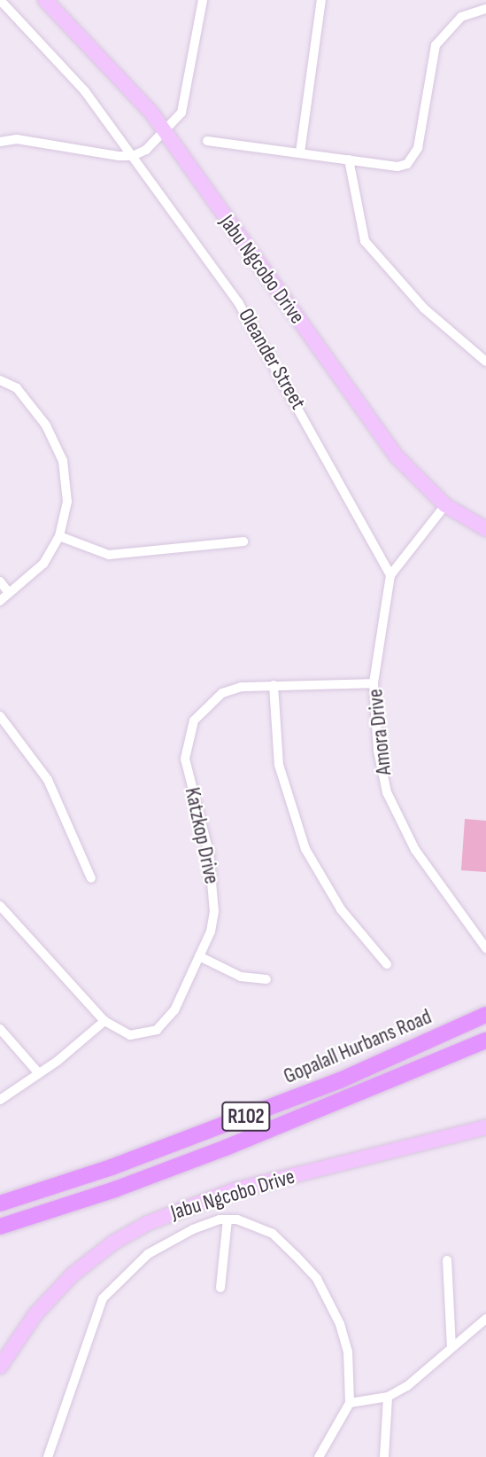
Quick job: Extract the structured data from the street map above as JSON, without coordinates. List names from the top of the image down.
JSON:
{
  "streets": {
    "main road": ["Jabu Ngcobo Drive", "Gopalall Hurbans Road", "R102"],
    "street": ["Oleander Street", "Amora Drive", "Katzkop Drive"]
  },
  "crossings": [
    ["Jabu Ngcobo Drive", "Amora Drive"],
    ["Oleander Street", "Amora Drive"],
    ["Amora Drive", "Katzkop Drive"]
  ]
}
